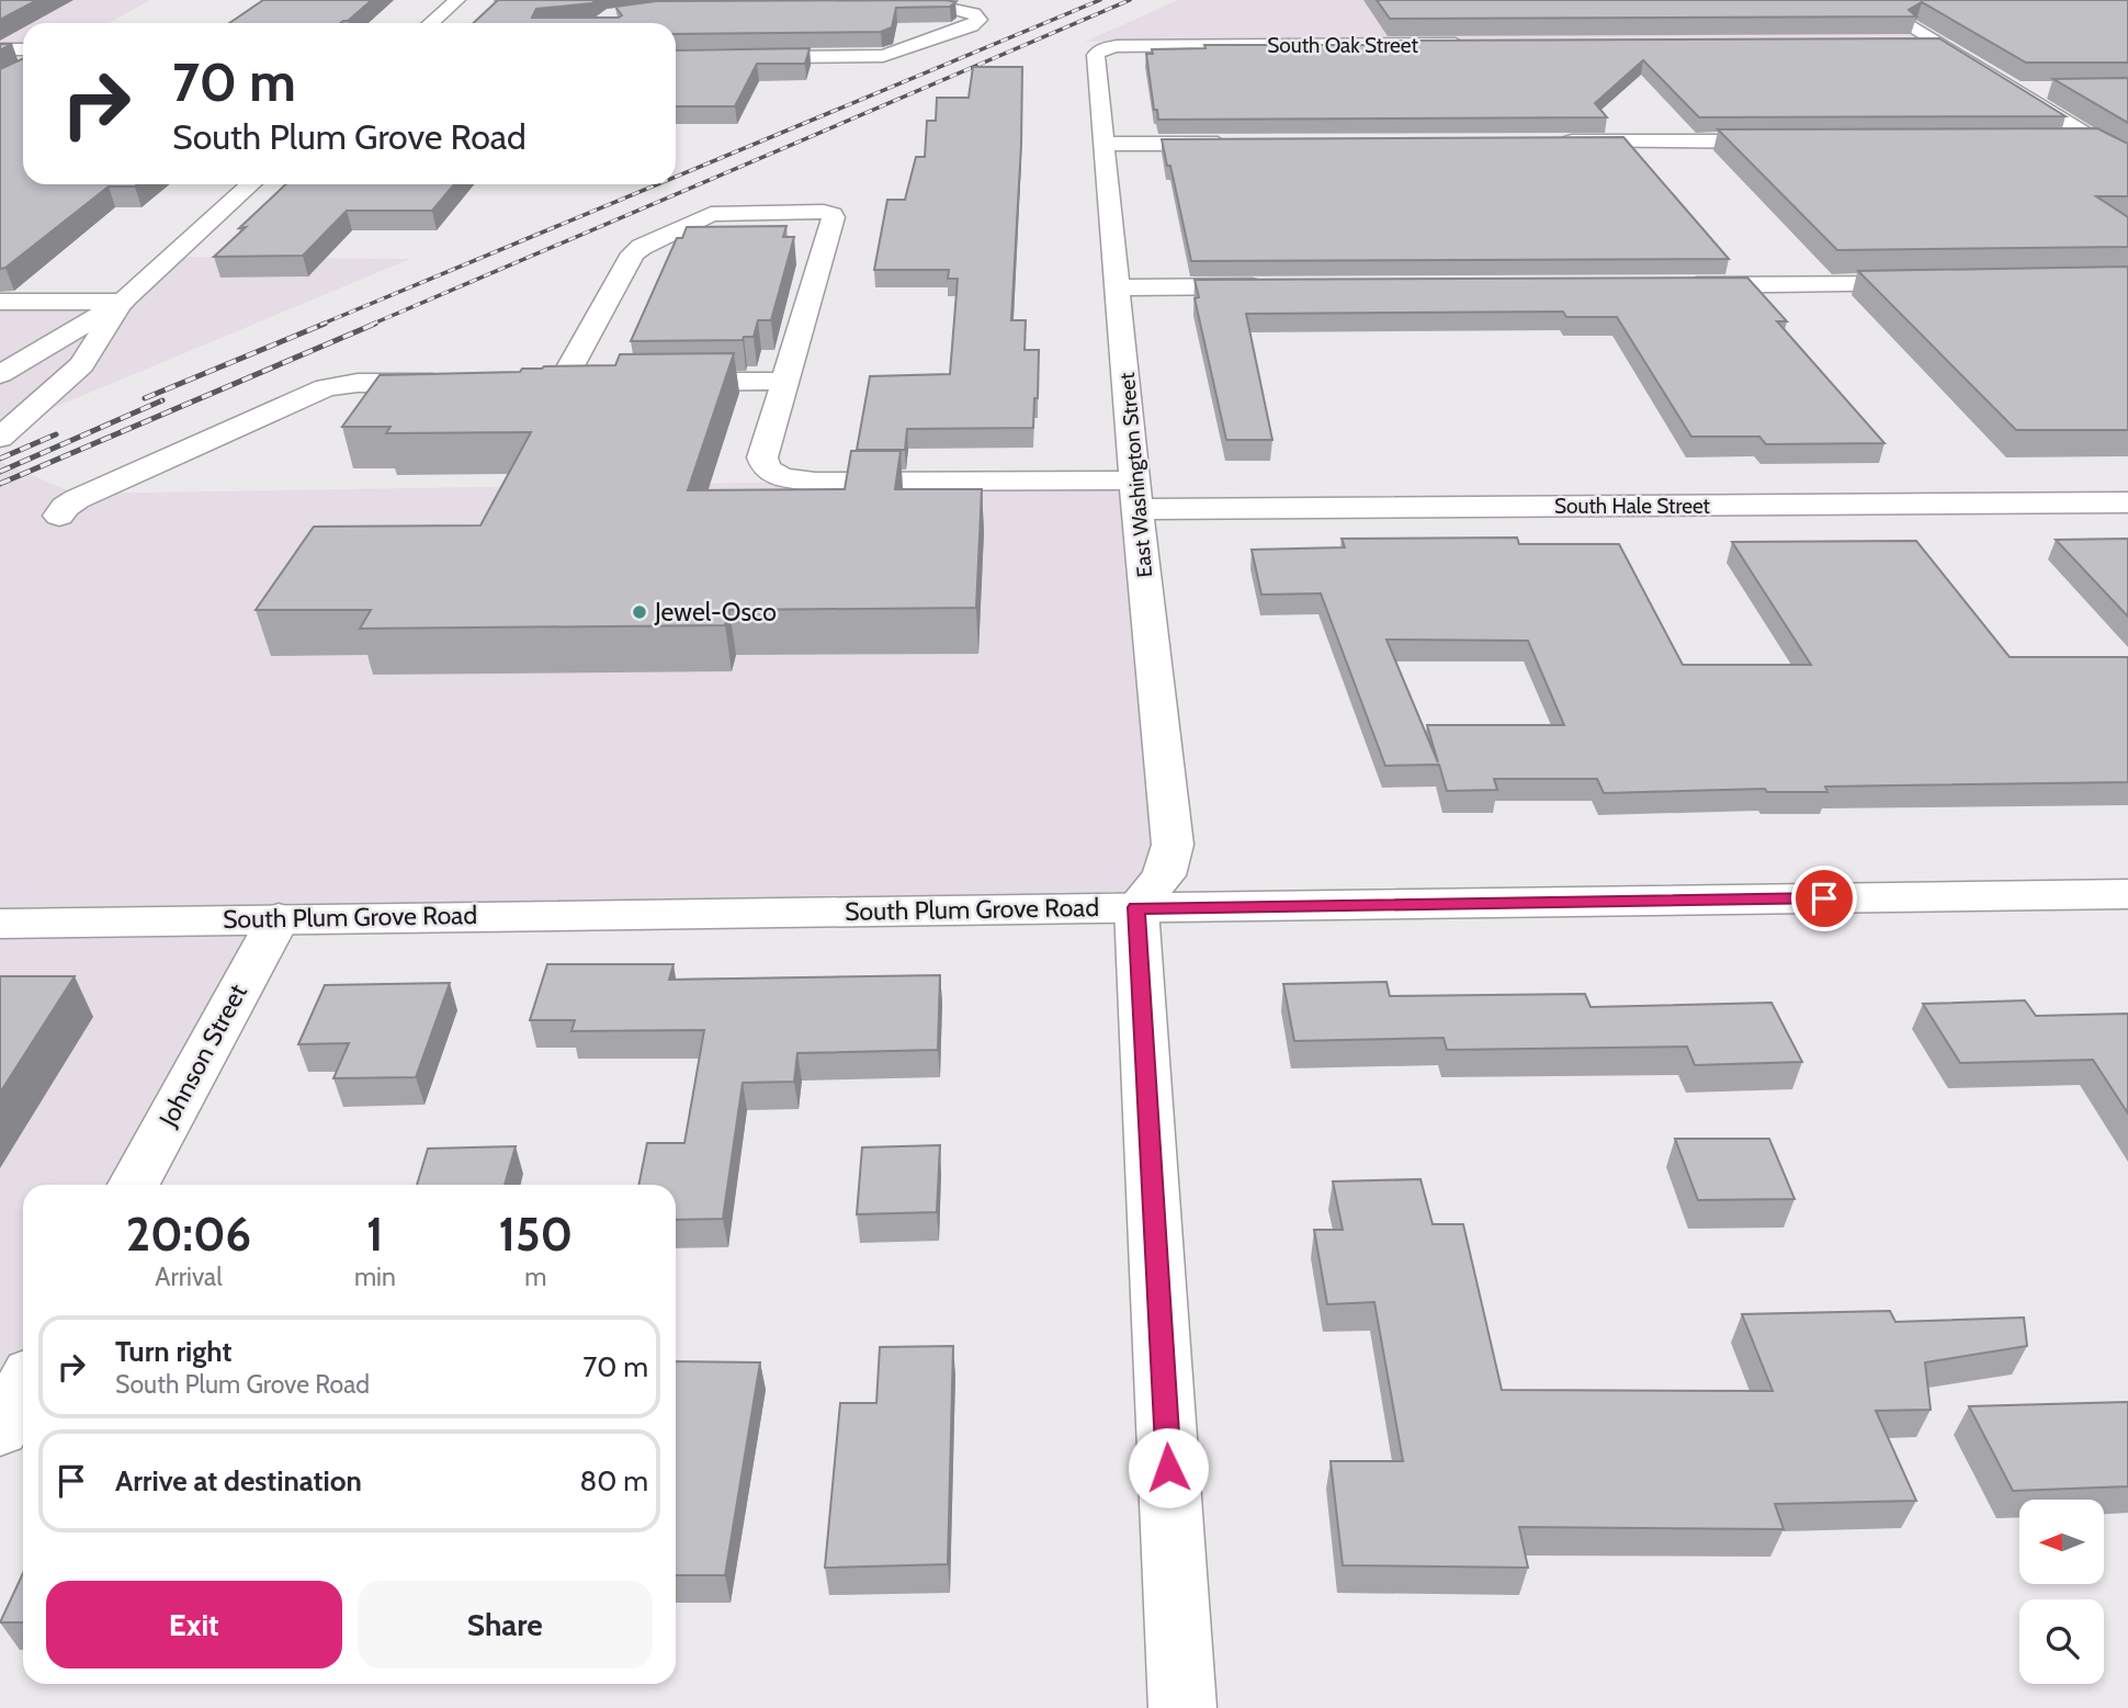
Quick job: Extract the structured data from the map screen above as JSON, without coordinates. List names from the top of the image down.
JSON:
{
  "streets": {
    "street": [
      "South Oak Street",
      "East Washington Street",
      "South Hale Street",
      "South Plum Grove Road",
      "Johnson Street"
    ]
  },
  "crossings": [
    ["South Oak Street", "East Washington Street"],
    ["East Washington Street", "South Hale Street"],
    ["East Washington Street", "South Plum Grove Road"],
    ["South Plum Grove Road", "Johnson Street"]
  ],
  "places": ["Jewel-Osco"],
  "north": "left",
  "page": {
    "turn": ["70 m", "South Plum Grove Road"],
    "eta": [
      "20:06",
      "Arrival",
      "1",
      "min",
      "150",
      "m"
    ],
    "list": [
      {
        "name": "Turn right",
        "note": "South Plum Grove Road",
        "value": "70 m"
      },
      {
        "name": "Arrive at destination",
        "value": "80 m"
      }
    ],
    "buttons": ["Exit", "Share"]
  }
}
